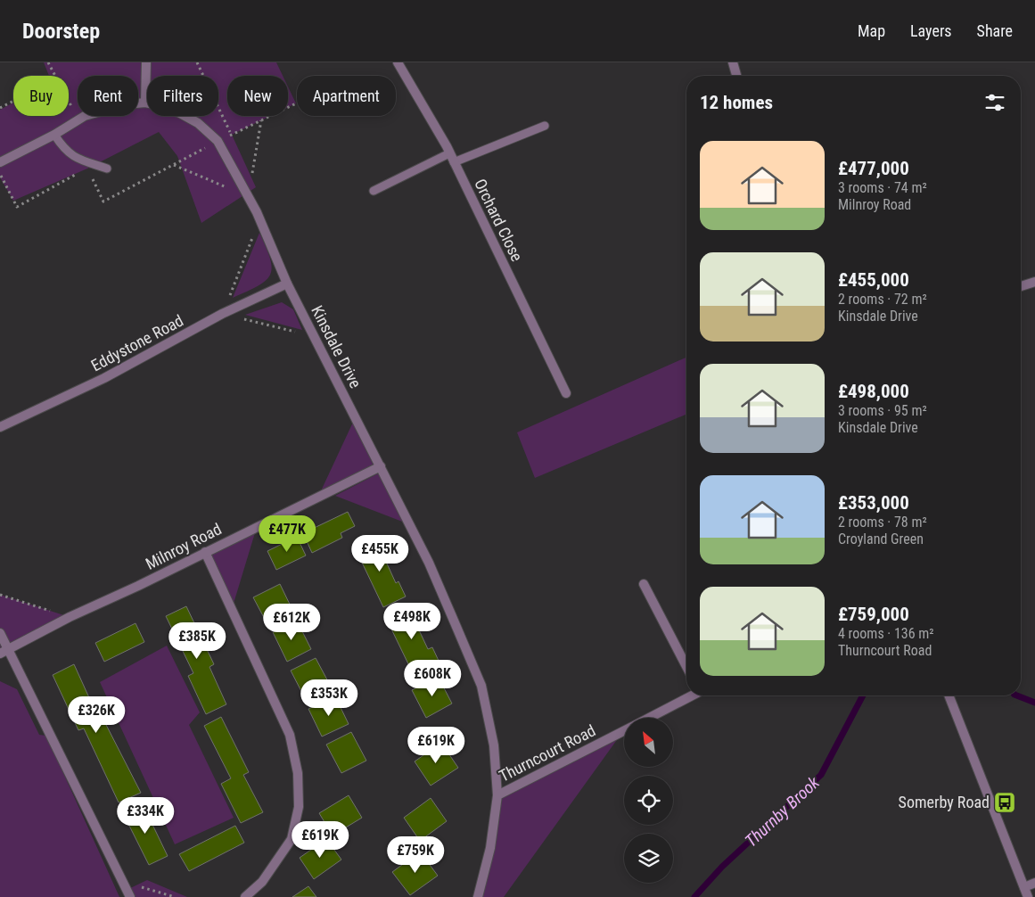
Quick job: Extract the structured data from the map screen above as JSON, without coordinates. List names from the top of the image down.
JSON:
{
  "streets": {
    "street": [
      "Orchard Close",
      "Eddystone Road",
      "Kinsdale Drive",
      "Milnroy Road",
      "Thurncourt Road"
    ]
  },
  "crossings": [
    ["Eddystone Road", "Kinsdale Drive"],
    ["Kinsdale Drive", "Milnroy Road"],
    ["Kinsdale Drive", "Thurncourt Road"]
  ],
  "water": ["Thurnby Brook"],
  "places": {
    "bus stop": ["Somerby Road"]
  },
  "north": "top left",
  "page": {
    "header": "Doorstep",
    "nav": ["Map", "Layers", "Share"],
    "chip": [
      "Buy",
      "Rent",
      "Filters",
      "New",
      "Apartment"
    ],
    "heading": "12 homes",
    "list": [
      {
        "name": "£477,000",
        "note": "3 rooms · 74 m² · Milnroy Road"
      },
      {
        "name": "£455,000",
        "note": "2 rooms · 72 m² · Kinsdale Drive"
      },
      {
        "name": "£498,000",
        "note": "3 rooms · 95 m² · Kinsdale Drive"
      },
      {
        "name": "£353,000",
        "note": "2 rooms · 78 m² · Croyland Green"
      },
      {
        "name": "£759,000",
        "note": "4 rooms · 136 m² · Thurncourt Road"
      }
    ],
    "price": [
      "£477K",
      "£455K",
      "£498K",
      "£612K",
      "£385K",
      "£608K",
      "£353K",
      "£326K",
      "£619K",
      "£334K",
      "£619K",
      "£759K"
    ]
  }
}
